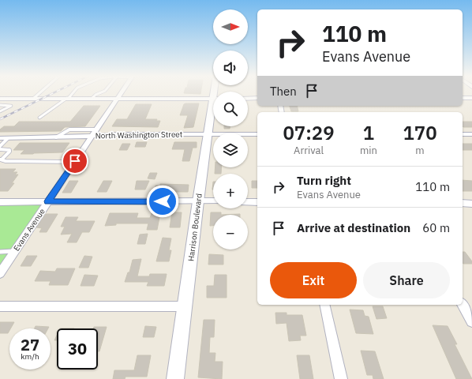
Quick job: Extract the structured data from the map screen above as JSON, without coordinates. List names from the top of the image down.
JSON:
{
  "streets": {
    "street": ["North Washington Street", "Harrison Boulevard", "Evans Avenue"]
  },
  "crossings": [
    ["North Washington Street", "Harrison Boulevard"],
    ["North Washington Street", "Evans Avenue"]
  ],
  "north": "right",
  "page": {
    "map_buttons": ["+", "−"],
    "turn": ["110 m", "Evans Avenue"],
    "then": "Then",
    "eta": [
      "07:29",
      "Arrival",
      "1",
      "min",
      "170",
      "m"
    ],
    "list": [
      {
        "name": "Turn right",
        "note": "Evans Avenue",
        "value": "110 m"
      },
      {
        "name": "Arrive at destination",
        "value": "60 m"
      }
    ],
    "buttons": ["Exit", "Share"],
    "speed": "27 km/h",
    "limit": "30"
  }
}
